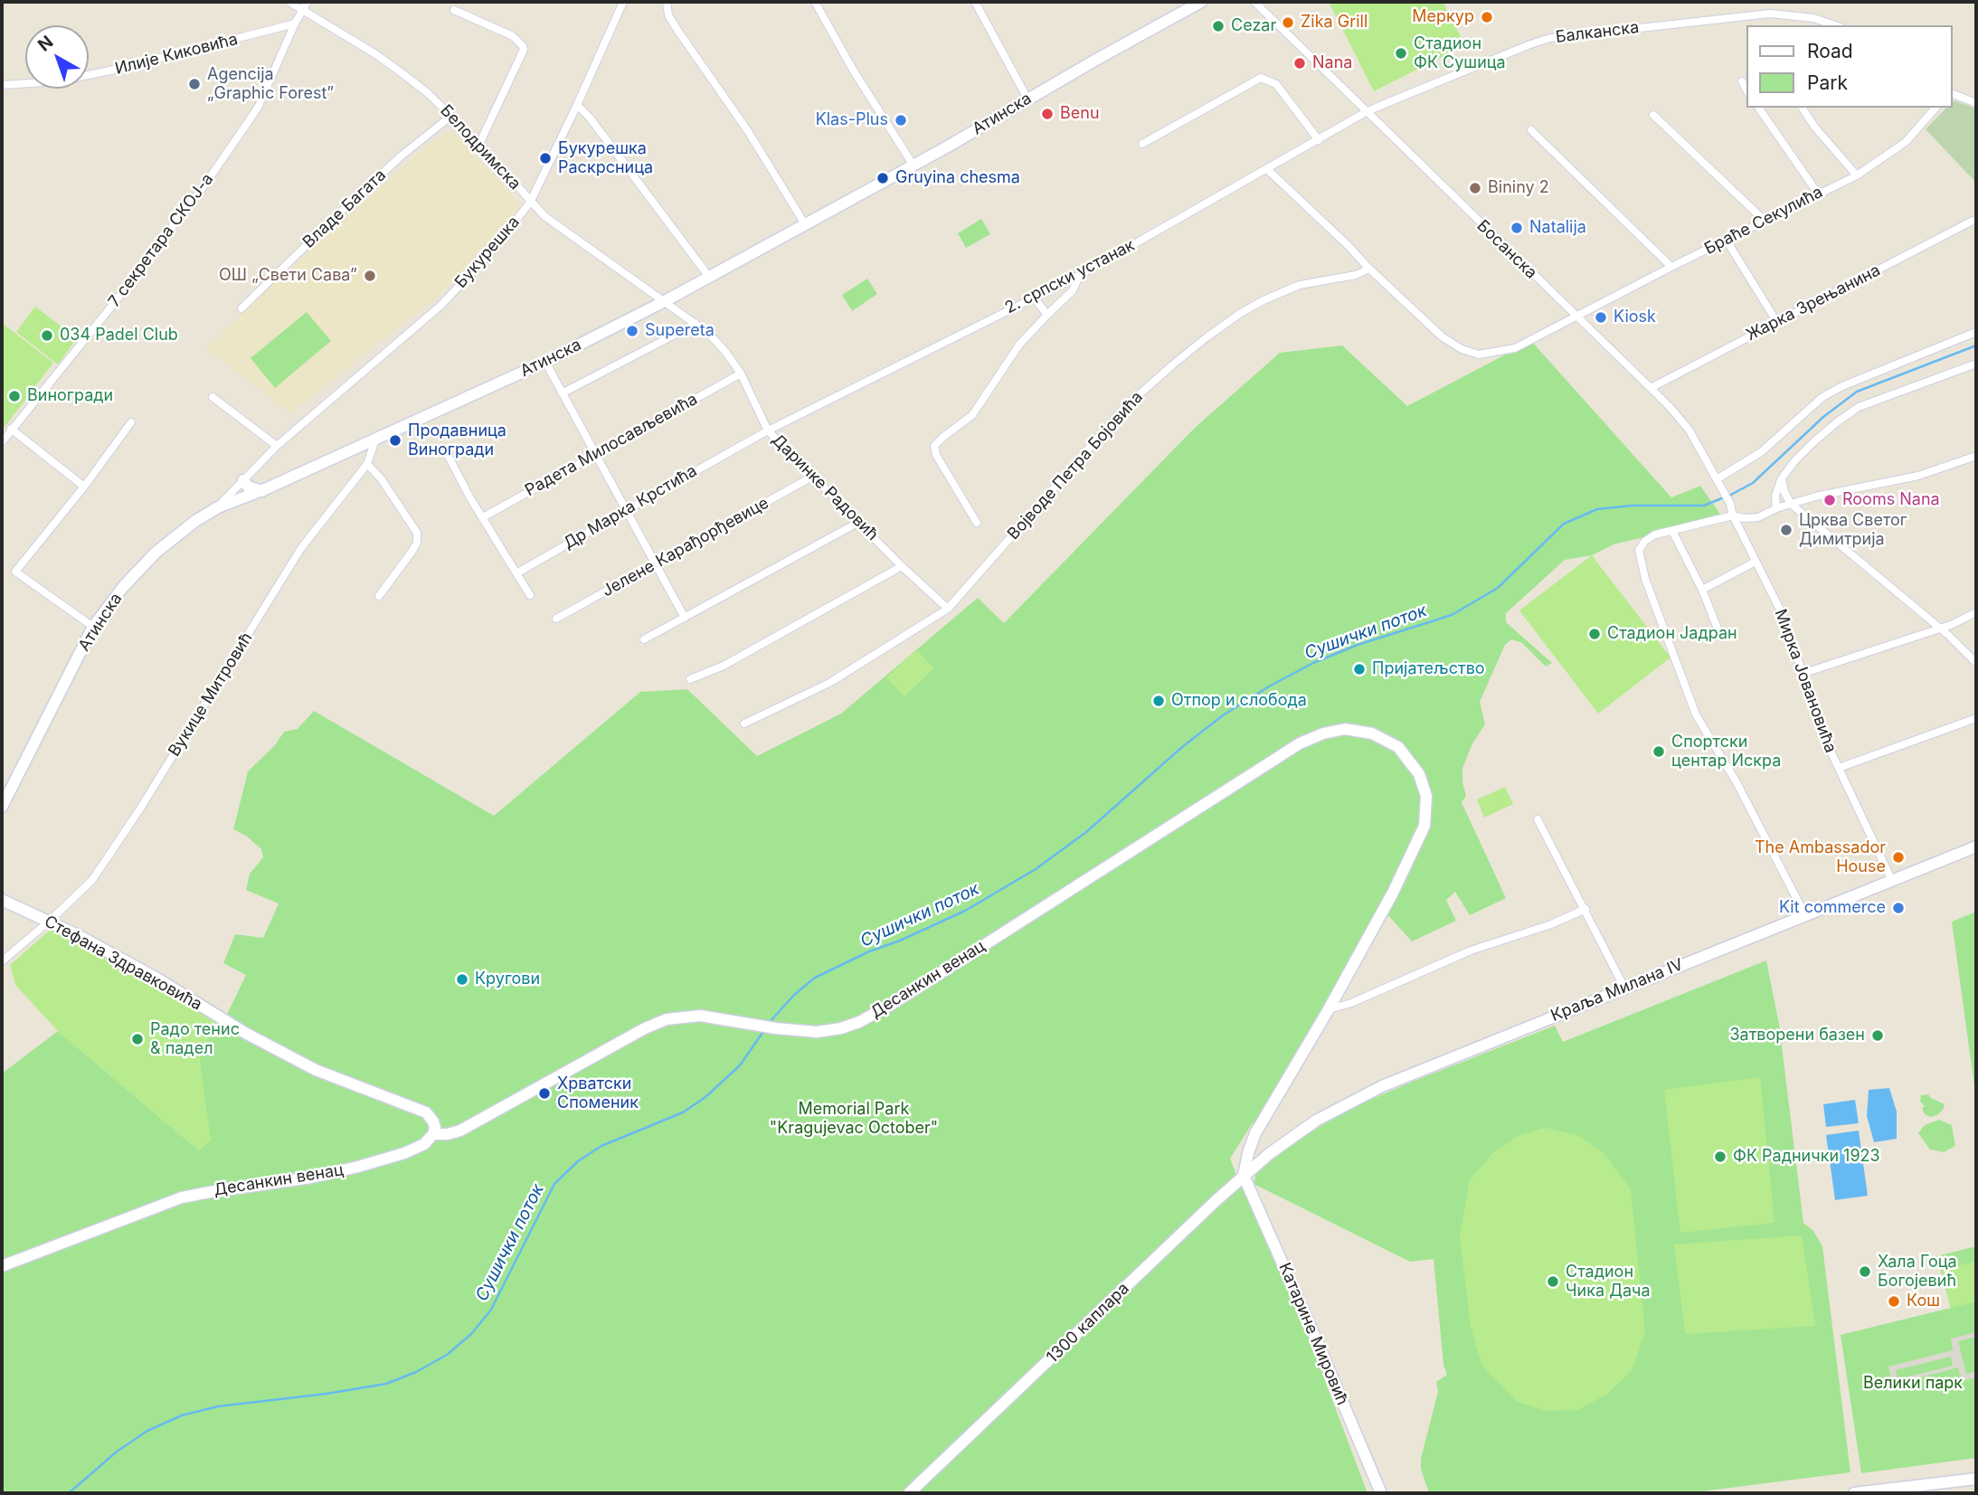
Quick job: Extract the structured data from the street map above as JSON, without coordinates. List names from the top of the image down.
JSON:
{
  "streets": {
    "street": [
      "Балканска",
      "Илије Киковића",
      "Атинска",
      "Белодримска",
      "Владе Багата",
      "Браће Секулића",
      "7 секретара СКОЈ-а",
      "Босанска",
      "Букурешка",
      "2. српски устанак",
      "Жарка Зрењанина",
      "Радета Милосављевића",
      "Војводе Петра Бојовића",
      "Даринке Радовић",
      "Др Марка Крстића",
      "Јелене Карађорђевице",
      "Мирка Јовановића",
      "Вукице Митровић",
      "Стефана Здравковића",
      "Десанкин венац",
      "Краља Милана IV",
      "1300 каплара",
      "Катарине Мировић"
    ]
  },
  "crossings": [
    ["Балканска", "Босанска"],
    ["Балканска", "2. српски устанак"],
    ["Илије Киковића", "7 секретара СКОЈ-а"],
    ["Атинска", "Белодримска"],
    ["Атинска", "Букурешка"],
    ["Атинска", "Даринке Радовић"],
    ["Атинска", "Вукице Митровић"],
    ["Белодримска", "Владе Багата"],
    ["Белодримска", "Букурешка"],
    ["Белодримска", "Даринке Радовић"],
    ["Браће Секулића", "Босанска"],
    ["Босанска", "2. српски устанак"],
    ["Босанска", "Жарка Зрењанина"],
    ["Босанска", "Мирка Јовановића"],
    ["2. српски устанак", "Даринке Радовић"],
    ["2. српски устанак", "Др Марка Крстића"],
    ["Радета Милосављевића", "Даринке Радовић"],
    ["Војводе Петра Бојовића", "Даринке Радовић"],
    ["Даринке Радовић", "Др Марка Крстића"],
    ["Даринке Радовић", "Јелене Карађорђевице"],
    ["Мирка Јовановића", "Краља Милана IV"],
    ["Вукице Митровић", "Стефана Здравковића"],
    ["Стефана Здравковића", "Десанкин венац"],
    ["Десанкин венац", "1300 каплара"],
    ["Десанкин венац", "Катарине Мировић"],
    ["Краља Милана IV", "1300 каплара"],
    ["1300 каплара", "Катарине Мировић"]
  ],
  "water": ["Сушички поток"],
  "parks": ["Memorial Park \"Kragujevac October\"", "Велики парк"],
  "places": [
    "Меркур",
    "Zika Grill",
    "Cezar",
    "Стадион ФК Сушица",
    "Nana",
    "Agencija „Graphic Forest”",
    "Benu",
    "Klas-Plus",
    "Букурешка Раскрсница",
    "Gruyina chesma",
    "Bininy 2",
    "Natalija",
    "ОШ „Свети Сава”",
    "Kiosk",
    "Supereta",
    "034 Padel Club",
    "Виногради",
    "Продавница Виногради",
    "Rooms Nana",
    "Црква Светог Димитрија",
    "Стадион Јадран",
    "Пријатељство",
    "Отпор и слобода",
    "Спортски центар Искра",
    "The Ambassador House",
    "Kit commerce",
    "Кругови",
    "Затворени базен",
    "Радо тенис & падел",
    "Хрватски Споменик",
    "ФК Раднички 1923",
    "Хала Гоца Богојевић",
    "Стадион Чика Дача",
    "Кош"
  ],
  "legend": ["Road", "Park"],
  "north": "top left"
}
